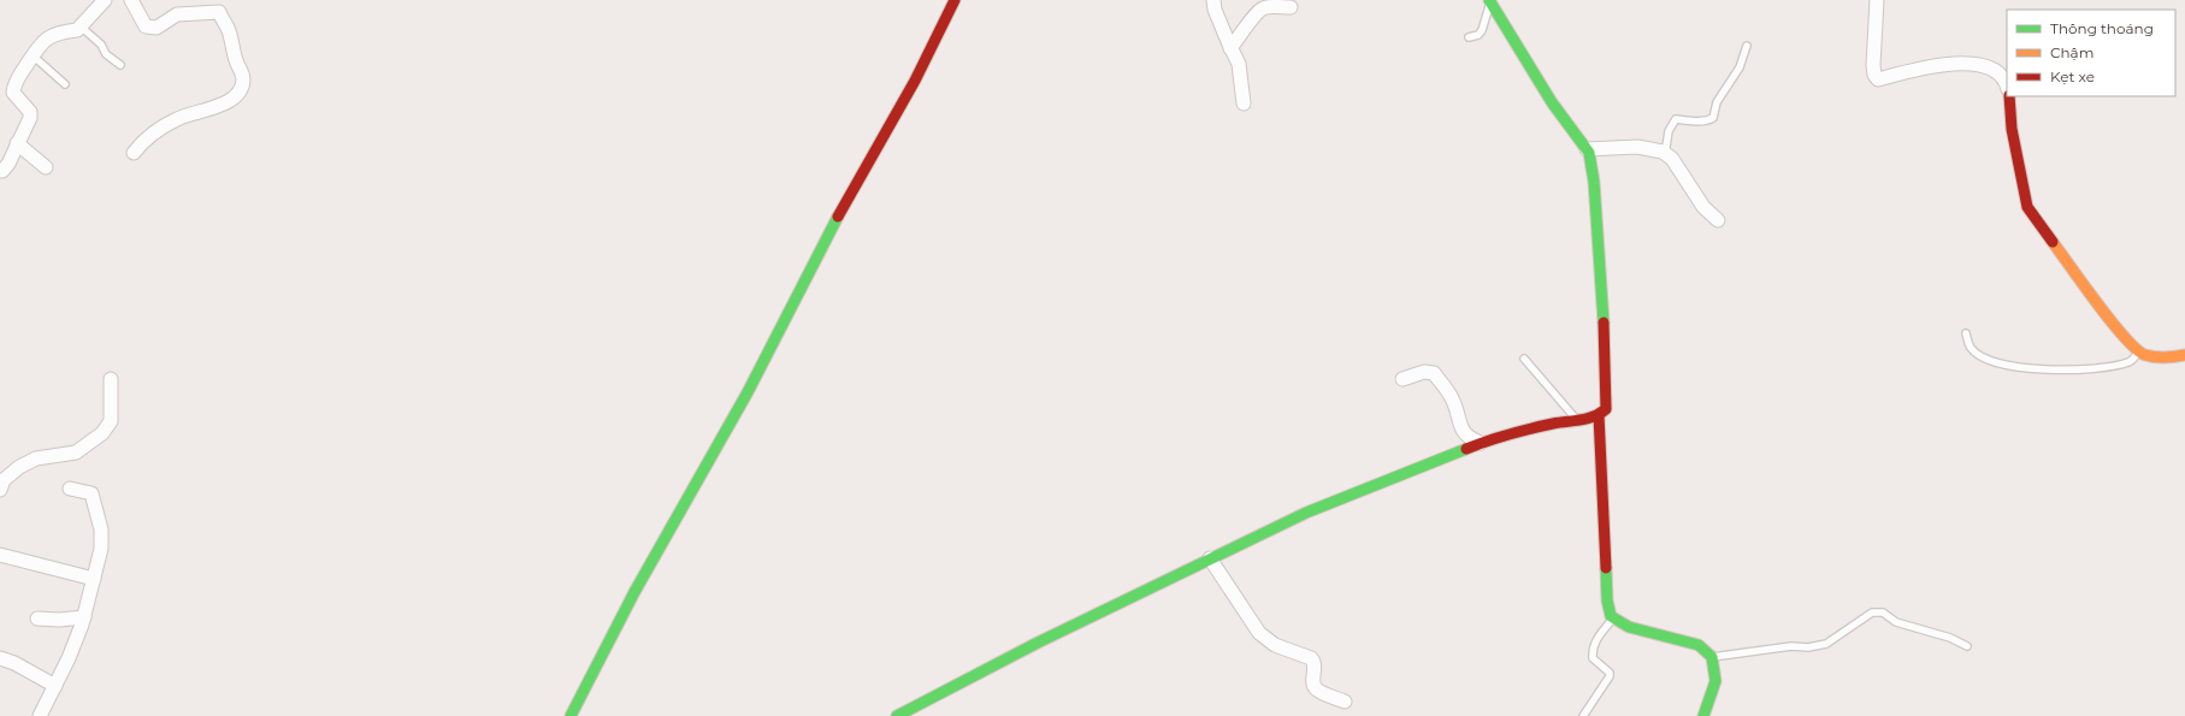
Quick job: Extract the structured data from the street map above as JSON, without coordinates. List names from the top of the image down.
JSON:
{
  "legend": ["Thông thoáng", "Chậm", "Kẹt xe"]
}
